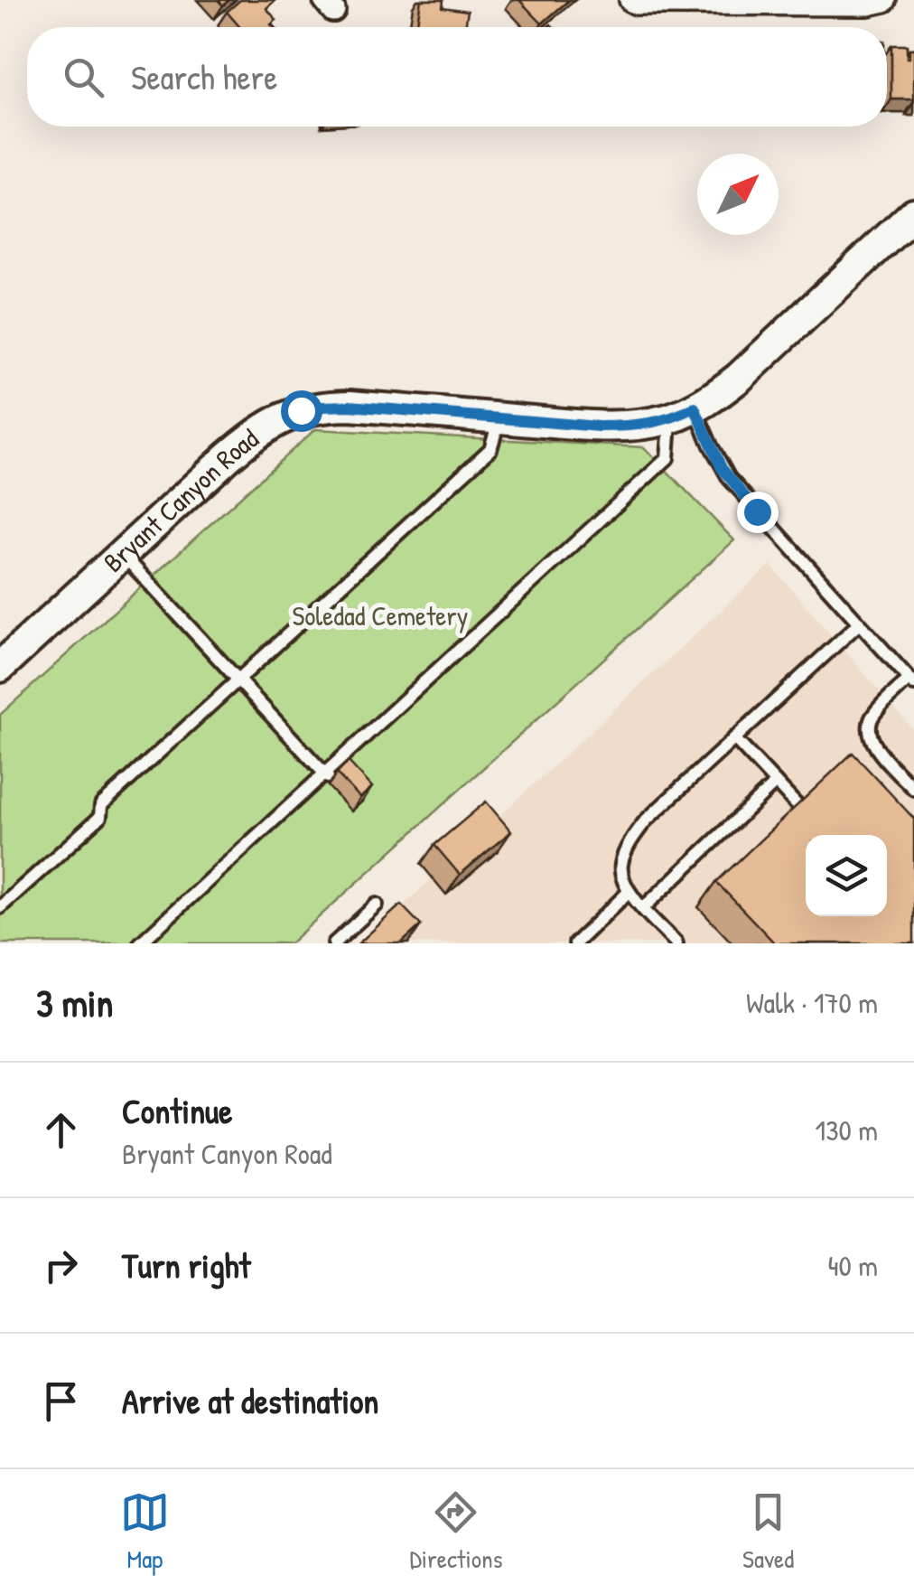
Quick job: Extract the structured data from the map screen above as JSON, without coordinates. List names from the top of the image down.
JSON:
{
  "streets": {
    "street": ["Bryant Canyon Road"]
  },
  "parks": ["Soledad Cemetery"],
  "north": "top right",
  "page": {
    "search": "Search here",
    "heading": ["3 min", "Walk · 170 m"],
    "list": [
      ["Continue", "Bryant Canyon Road", "130 m"],
      ["Turn right", "40 m"],
      "Arrive at destination"
    ],
    "nav": ["Map", "Directions", "Saved"]
  }
}
